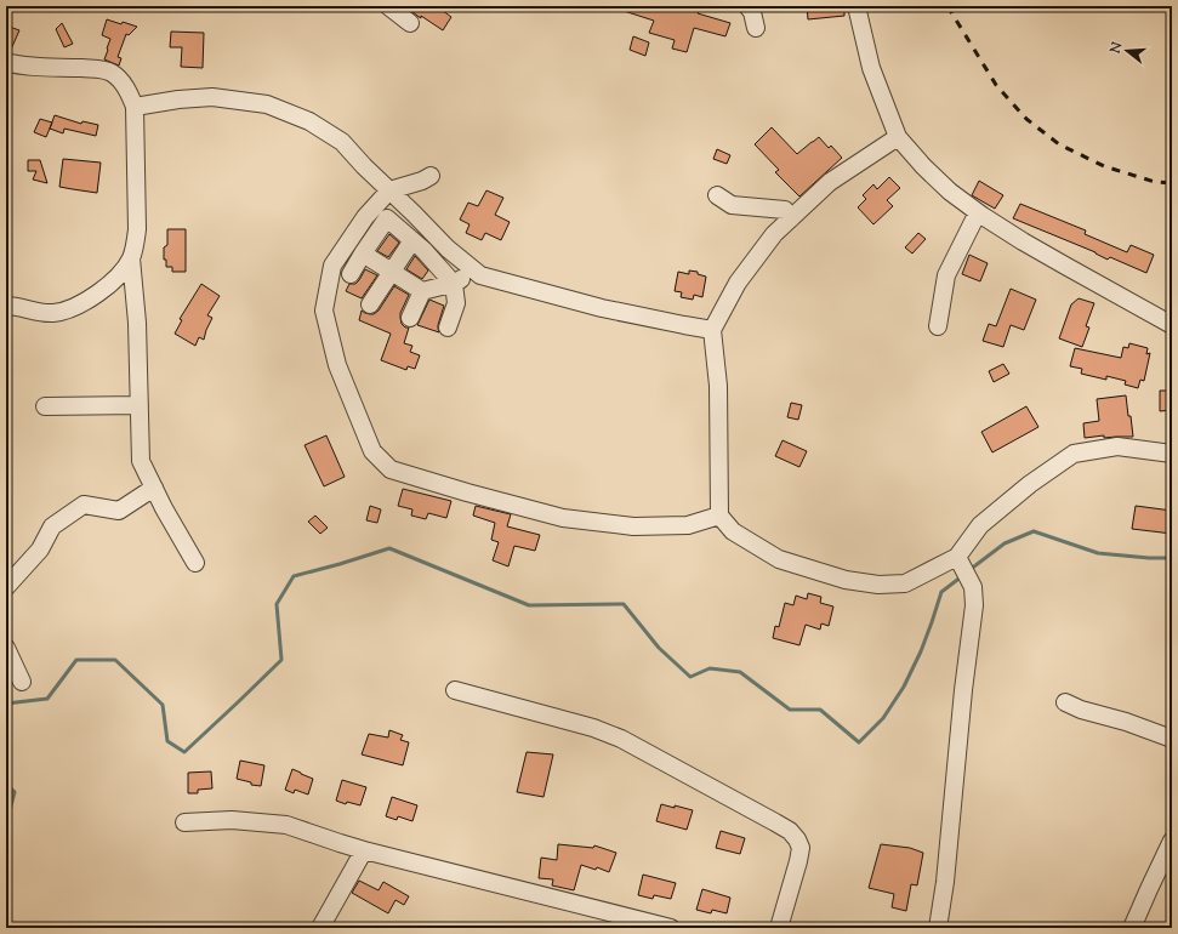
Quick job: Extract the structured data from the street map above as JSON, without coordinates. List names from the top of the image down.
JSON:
{
  "north": "left"
}
